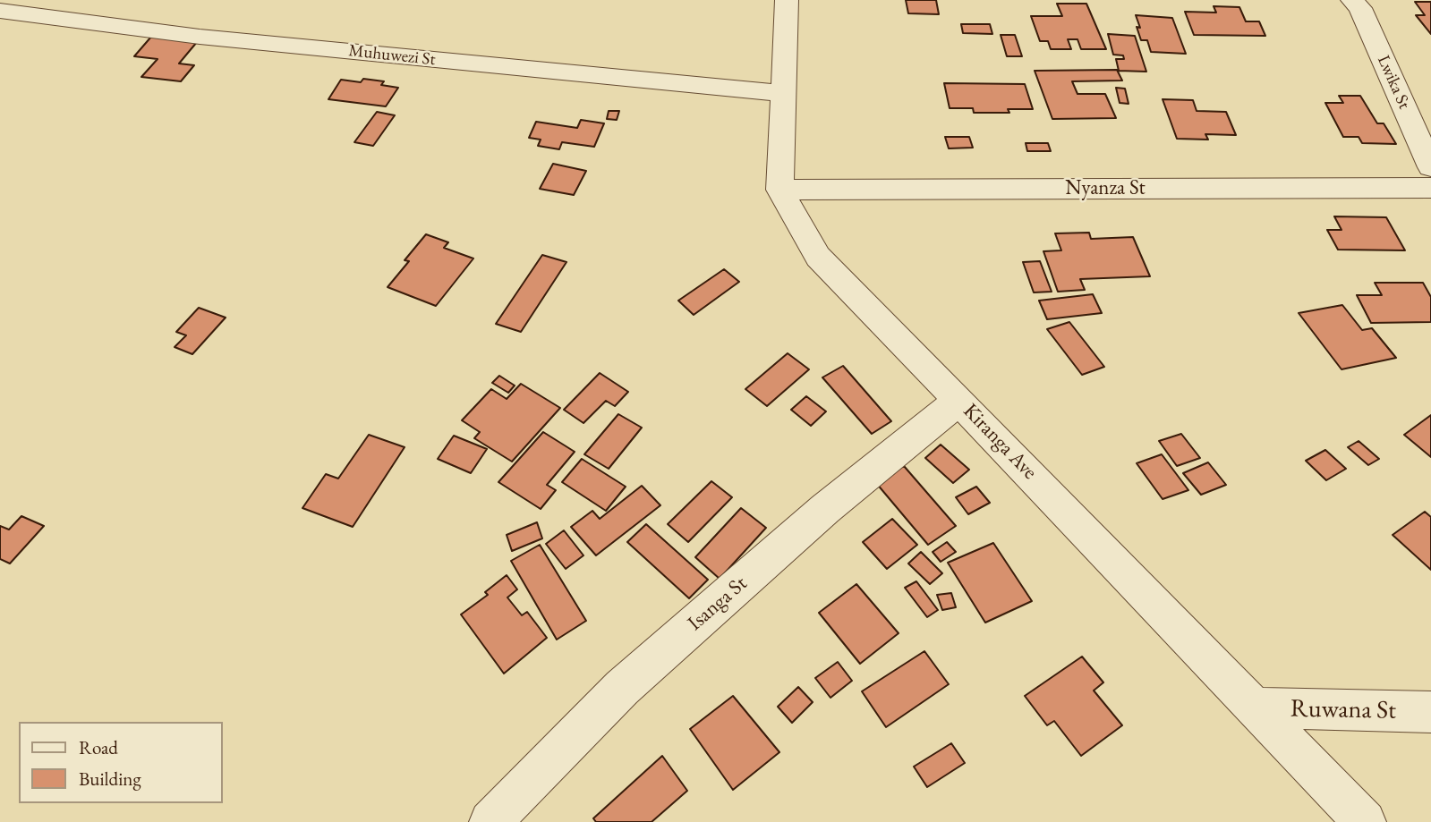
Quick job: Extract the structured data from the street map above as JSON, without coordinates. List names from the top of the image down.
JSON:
{
  "streets": {
    "street": [
      "Muhuwezi St",
      "Lwika St",
      "Nyanza St",
      "Kiranga Ave",
      "Isanga St",
      "Ruwana St"
    ]
  },
  "crossings": [
    ["Nyanza St", "Kiranga Ave"],
    ["Kiranga Ave", "Isanga St"],
    ["Kiranga Ave", "Ruwana St"]
  ],
  "legend": ["Road", "Building"]
}
